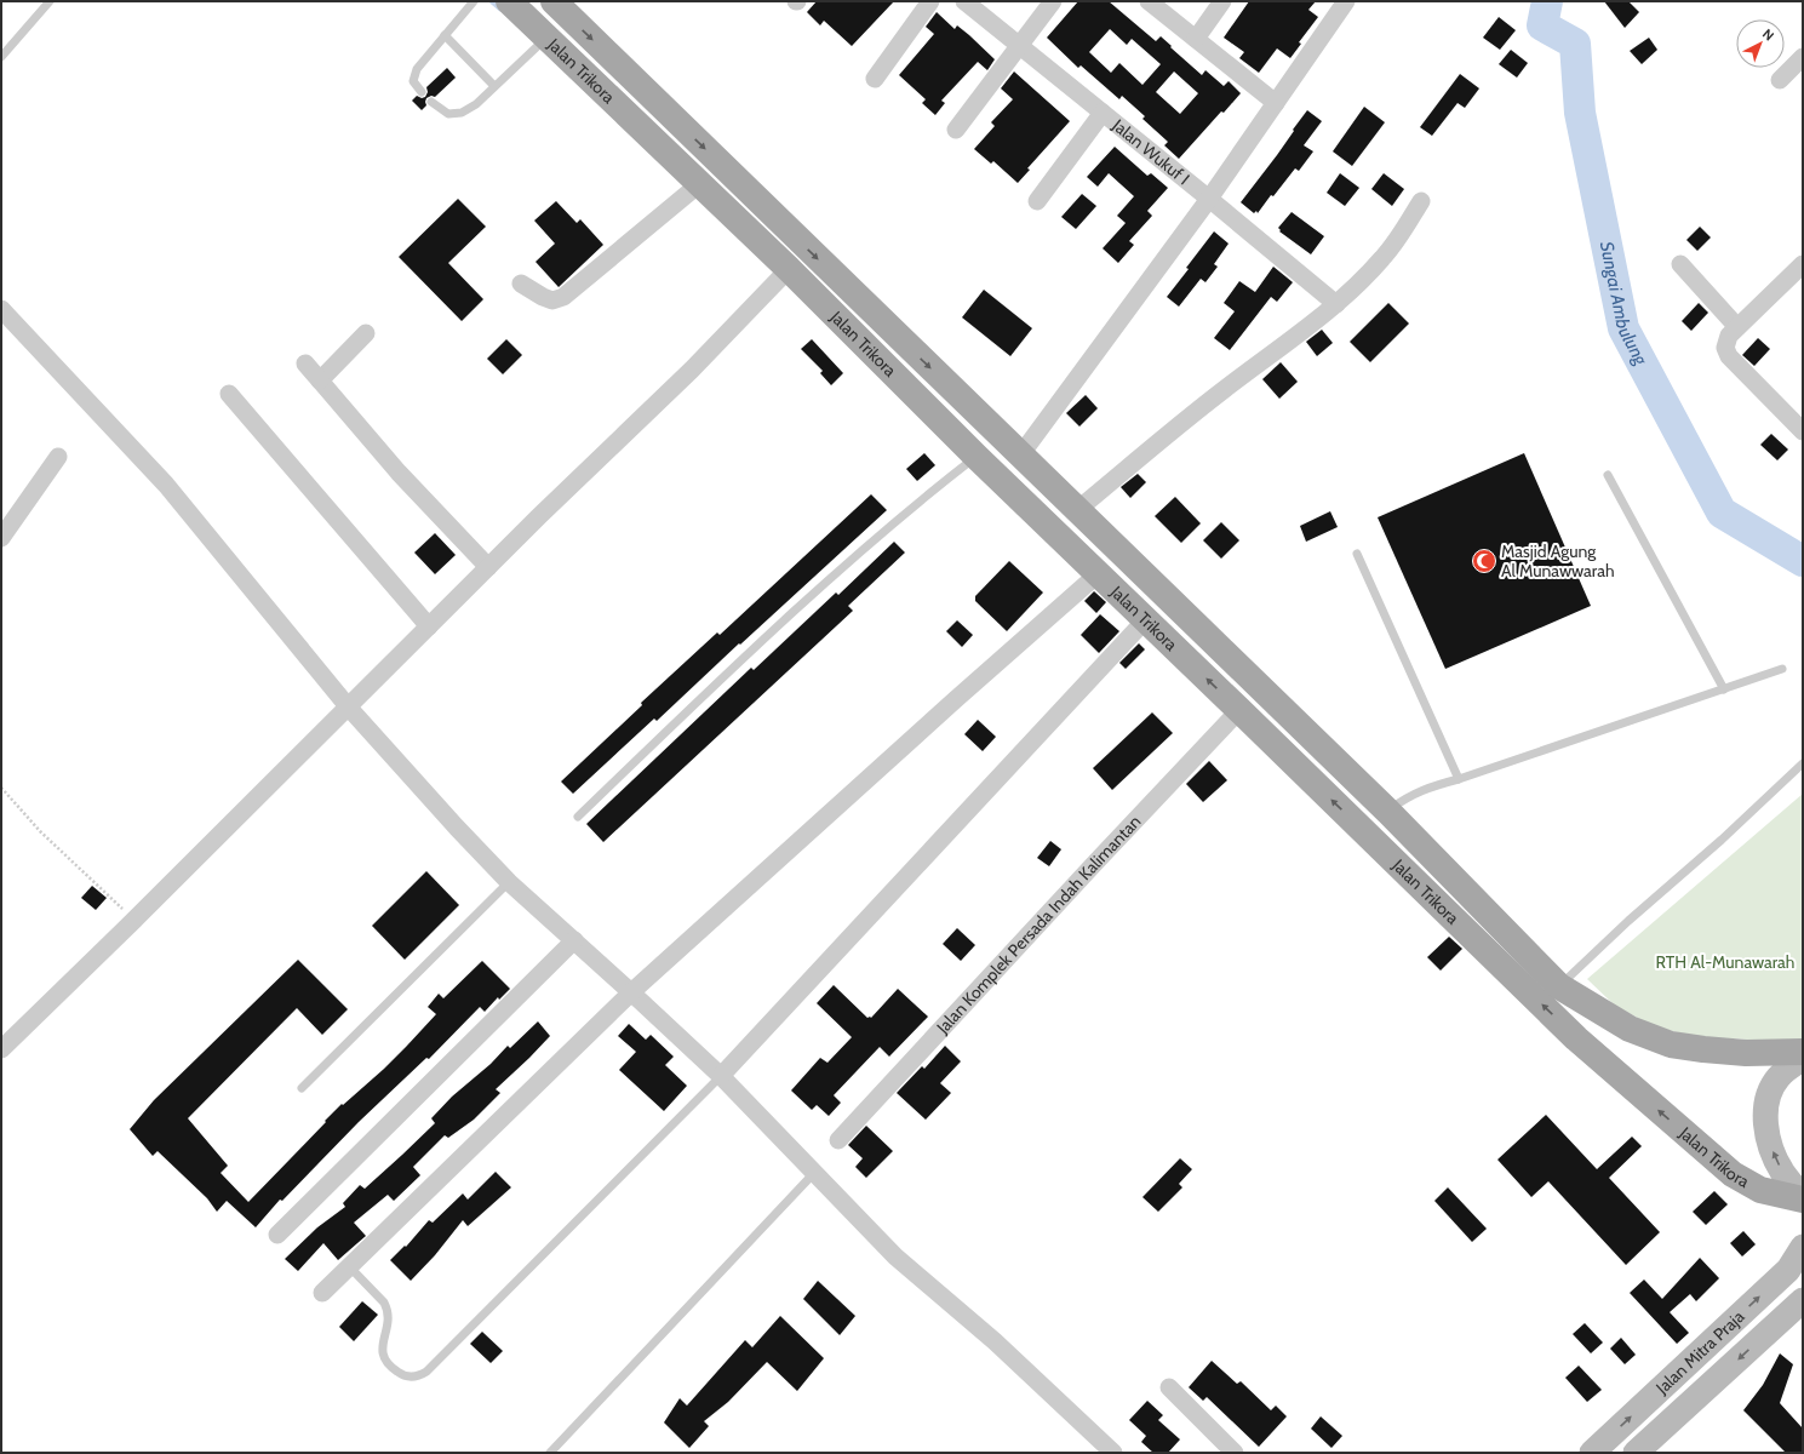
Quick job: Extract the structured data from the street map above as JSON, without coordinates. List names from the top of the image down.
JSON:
{
  "streets": {
    "main road": ["Jalan Trikora"],
    "street": ["Jalan Wukuf I", "Jalan Komplek Persada Indah Kalimantan", "Jalan Mitra Praja"]
  },
  "crossings": [
    ["Jalan Trikora", "Jalan Komplek Persada Indah Kalimantan"]
  ],
  "water": ["Sungai Ambulung"],
  "parks": ["RTH Al-Munawarah"],
  "places": {
    "mosque": ["Masjid Agung Al Munawwarah"]
  },
  "north": "top right"
}
